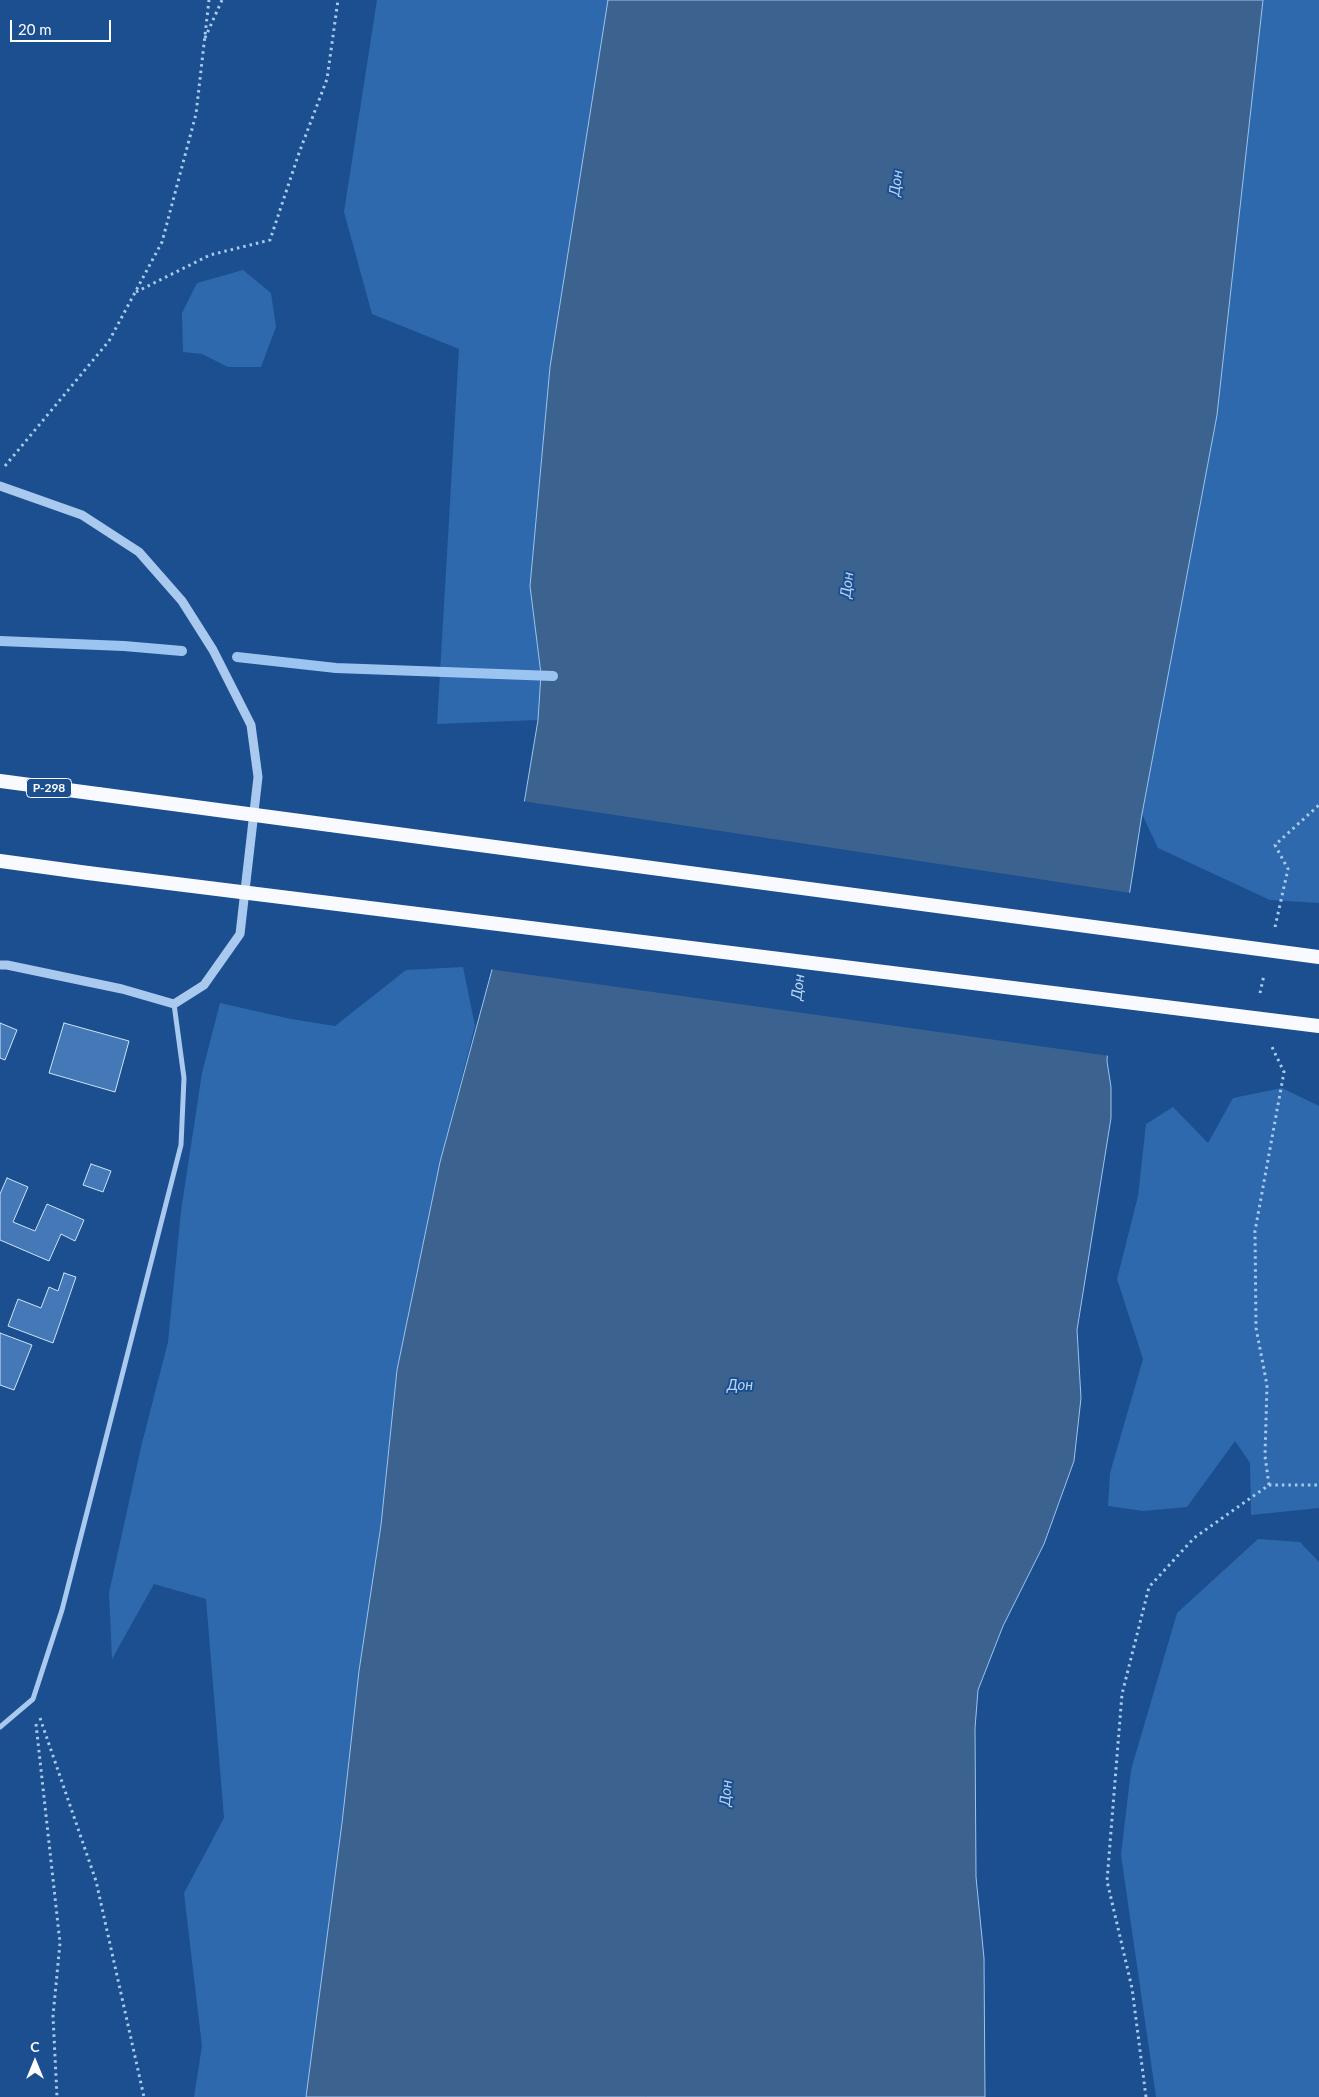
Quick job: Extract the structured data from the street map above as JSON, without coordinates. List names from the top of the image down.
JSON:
{
  "streets": {
    "highway": ["Р-298"]
  },
  "water": ["Дон"],
  "scale_bar": "20 m",
  "north": "top"
}
